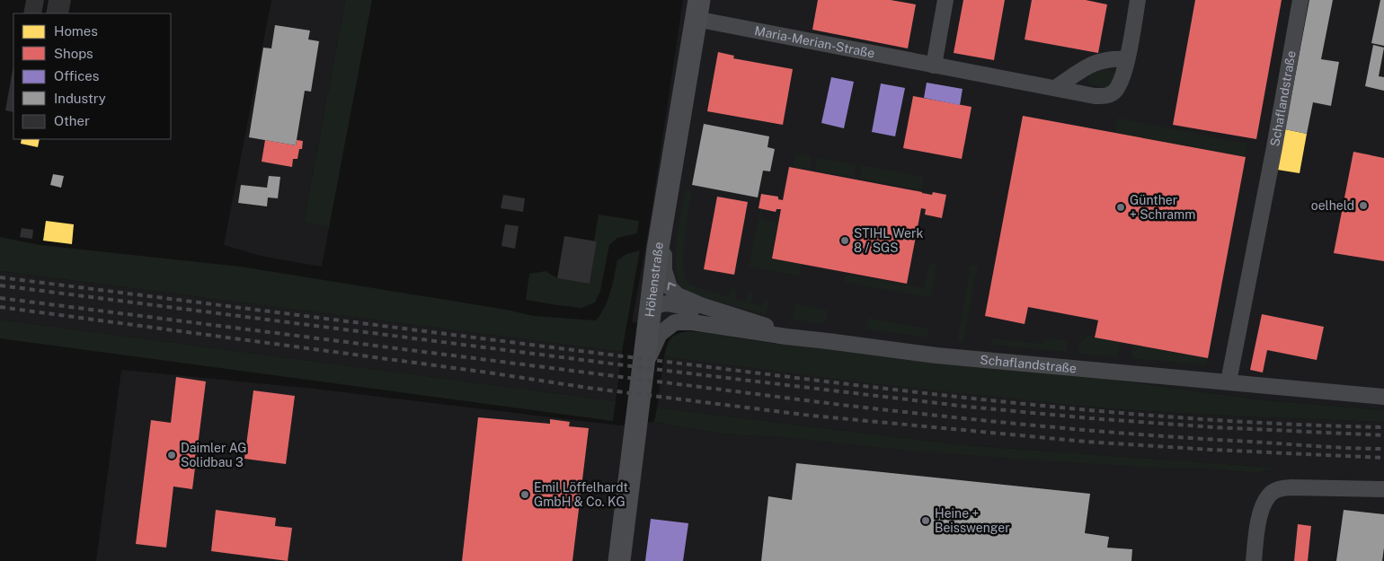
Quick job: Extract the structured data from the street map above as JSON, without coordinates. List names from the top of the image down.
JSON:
{
  "streets": {
    "main road": ["Höhenstraße"],
    "street": ["Maria-Merian-Straße", "Schaflandstraße"]
  },
  "crossings": [
    ["Maria-Merian-Straße", "Höhenstraße"],
    ["Schaflandstraße", "Höhenstraße"]
  ],
  "places": [
    "oelheld",
    "Günther + Schramm",
    "STIHL Werk 8 / SGS",
    "Daimler AG Solidbau 3",
    "Emil Löffelhardt GmbH & Co. KG",
    "Heine + Beisswenger"
  ],
  "legend": [
    "Homes",
    "Shops",
    "Offices",
    "Industry",
    "Other"
  ]
}
